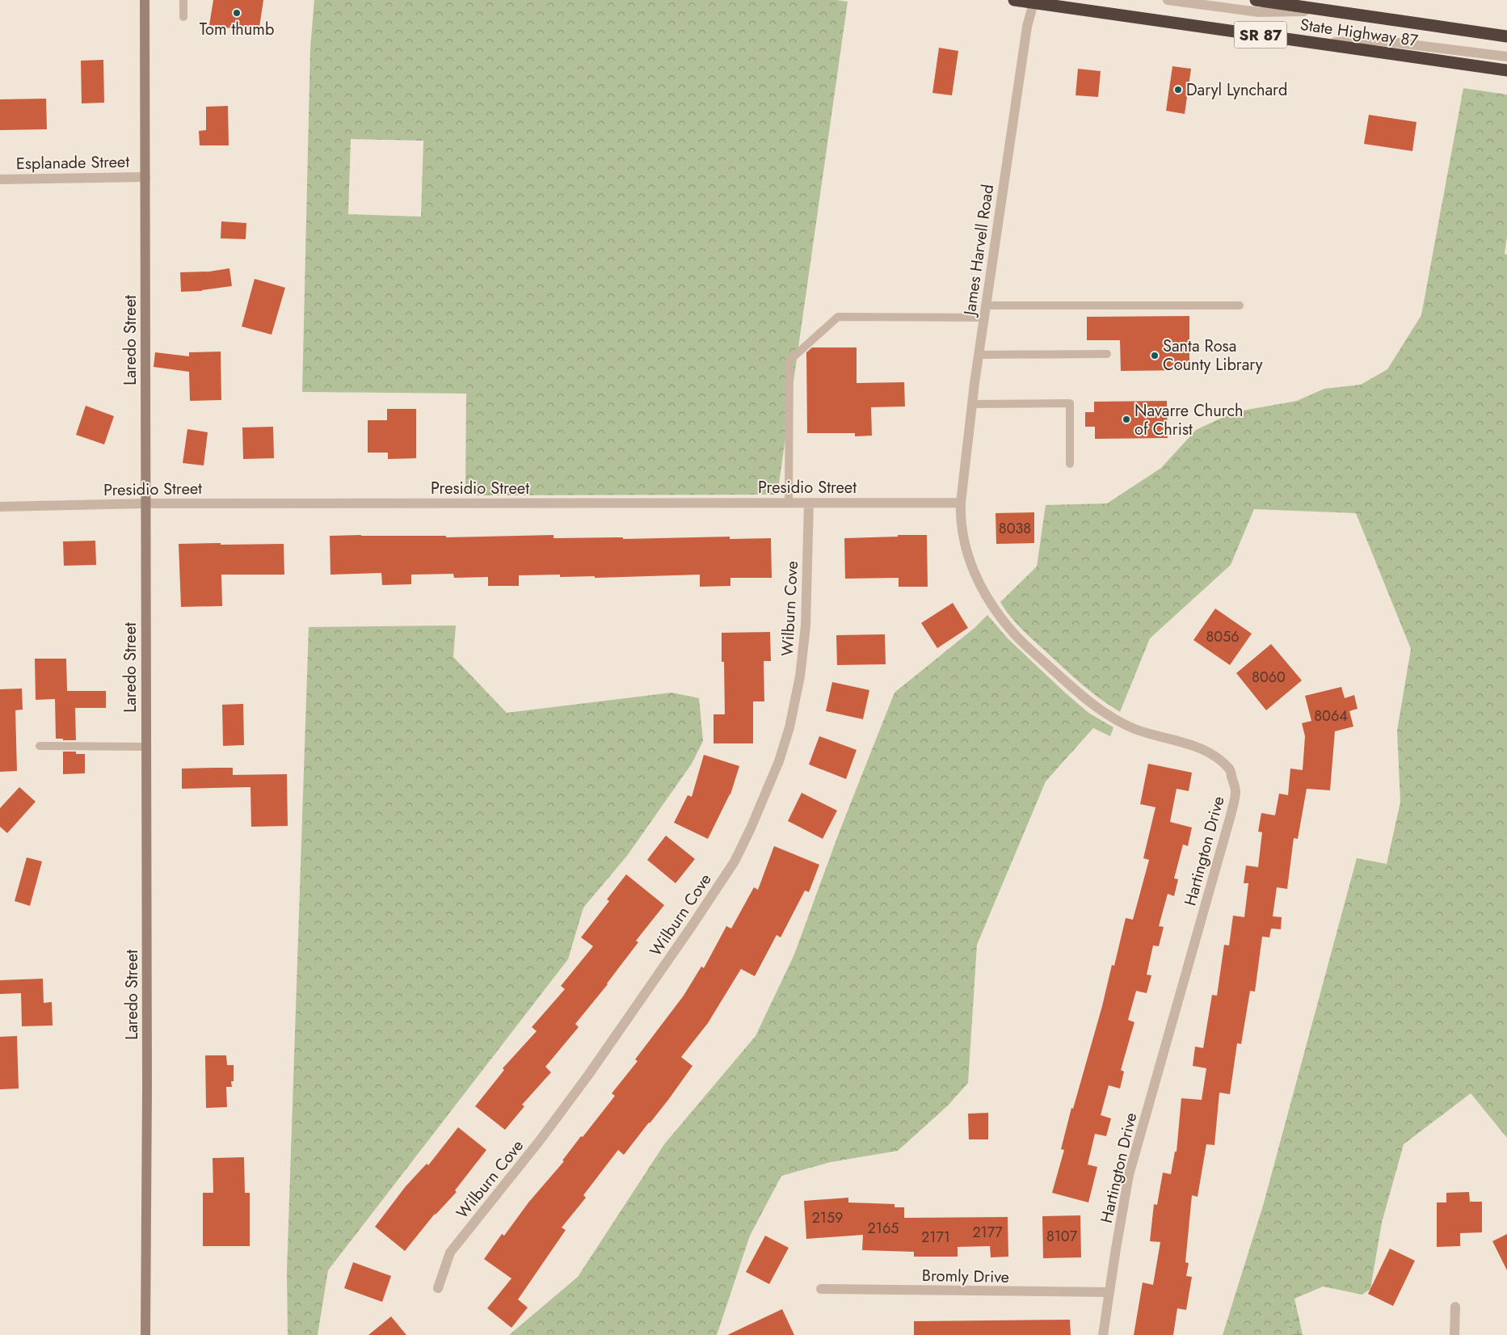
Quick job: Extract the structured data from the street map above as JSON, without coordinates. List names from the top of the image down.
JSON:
{
  "streets": {
    "highway": ["State Highway 87", "SR 87"],
    "street": [
      "Esplanade Street",
      "James Harvell Road",
      "Laredo Street",
      "Presidio Street",
      "Wilburn Cove",
      "Hartington Drive",
      "Bromly Drive"
    ]
  },
  "crossings": [
    ["State Highway 87", "James Harvell Road"],
    ["Esplanade Street", "Laredo Street"],
    ["James Harvell Road", "Presidio Street"],
    ["James Harvell Road", "Hartington Drive"],
    ["Laredo Street", "Presidio Street"],
    ["Presidio Street", "Wilburn Cove"],
    ["Presidio Street", "Hartington Drive"],
    ["Hartington Drive", "Bromly Drive"]
  ],
  "places": [
    "Tom thumb",
    "Daryl Lynchard",
    "Santa Rosa County Library",
    "Navarre Church of Christ"
  ],
  "house_numbers": [
    "8038",
    "8056",
    "8060",
    "8064",
    "2159",
    "2165",
    "2177",
    "8107",
    "2171"
  ]
}
